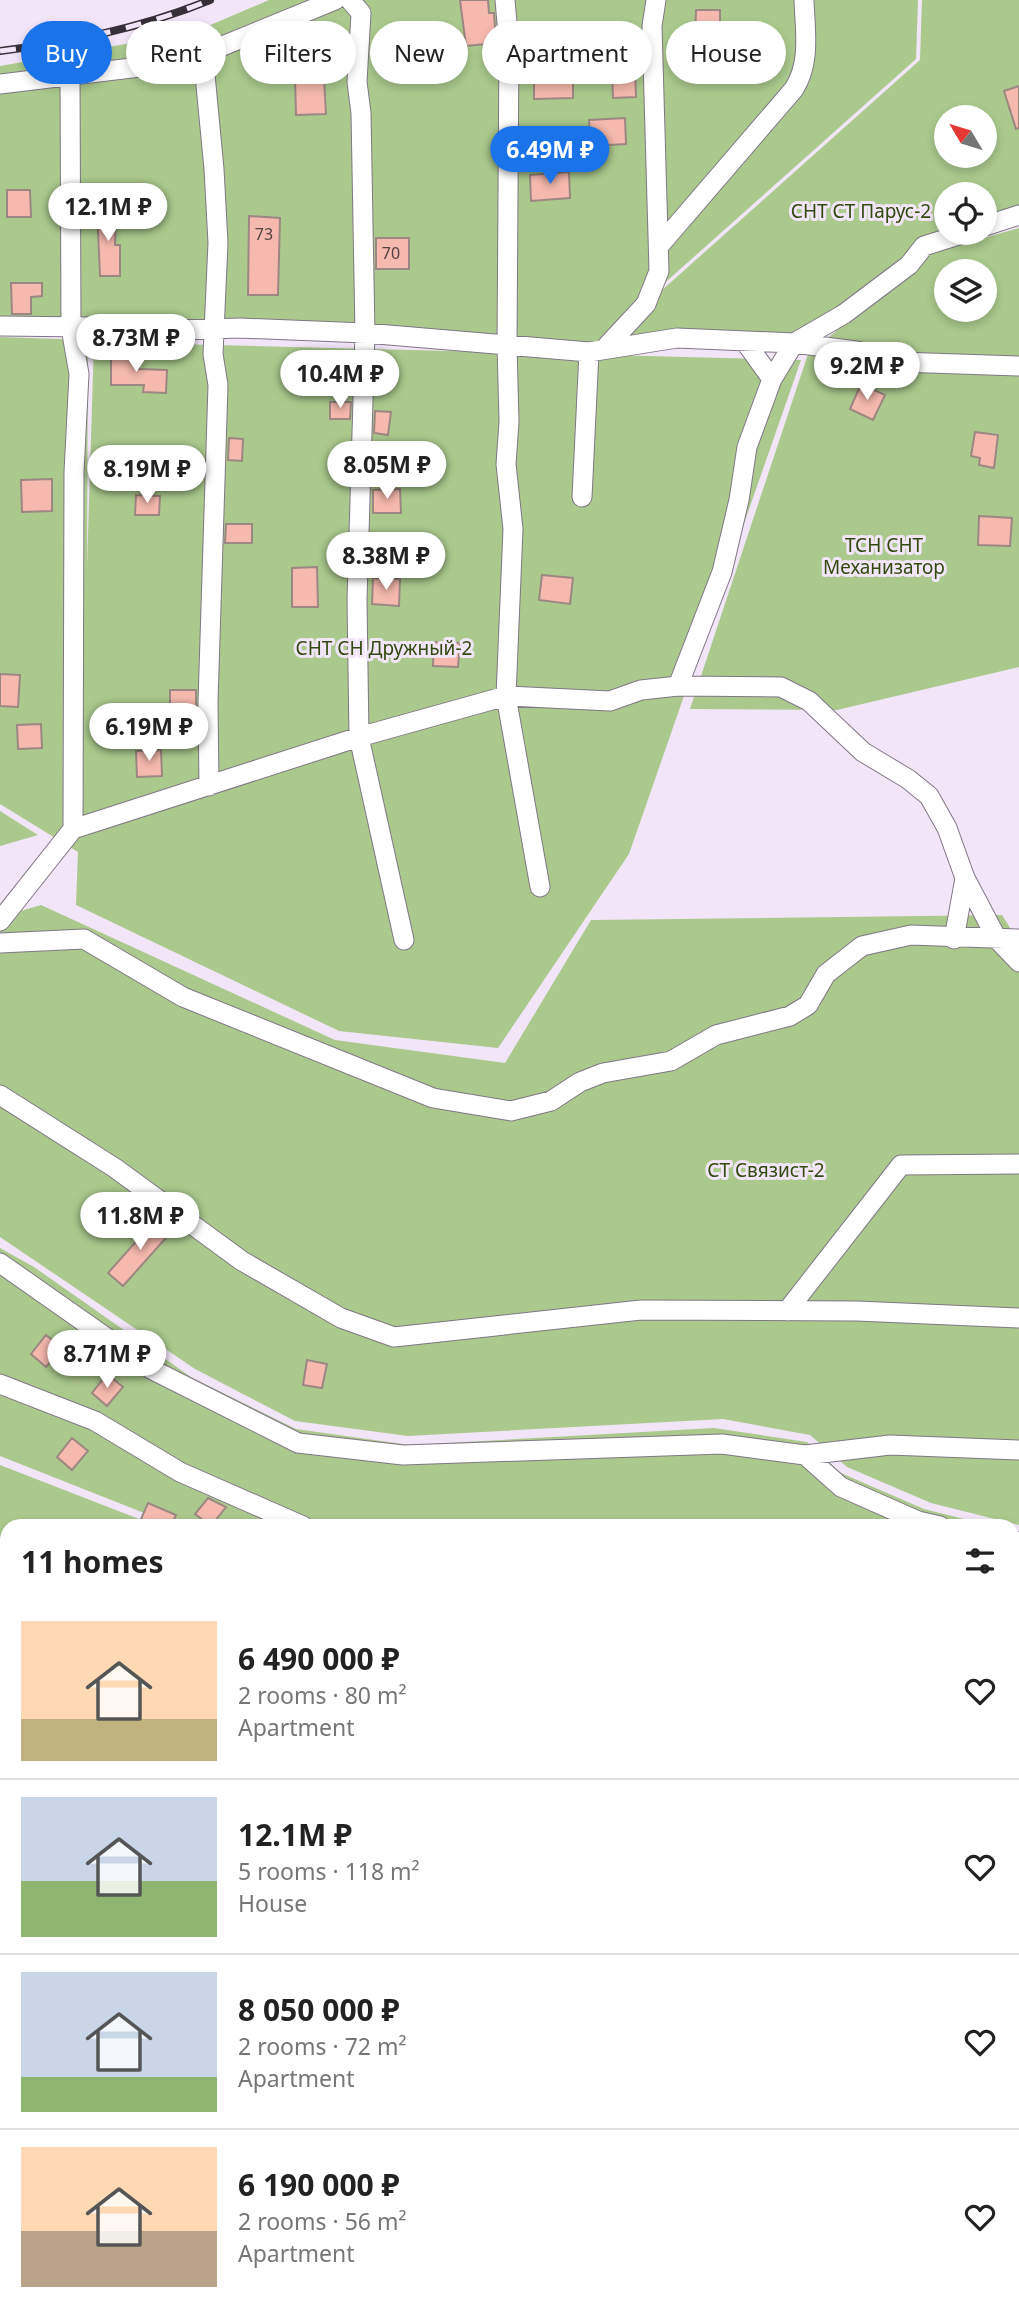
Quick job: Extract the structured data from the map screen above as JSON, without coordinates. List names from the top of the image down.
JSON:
{
  "parks": [
    "СНТ СТ Парус-2",
    "ТСН СНТ Механизатор",
    "СНТ СН Дружный-2",
    "СТ Связист-2"
  ],
  "house_numbers": ["73", "70"],
  "north": "top left",
  "page": {
    "chip": [
      "Buy",
      "Rent",
      "Filters",
      "New",
      "Apartment",
      "House"
    ],
    "price": [
      "6.49M ₽",
      "12.1M ₽",
      "8.73M ₽",
      "9.2M ₽",
      "10.4M ₽",
      "8.05M ₽",
      "8.19M ₽",
      "8.38M ₽",
      "6.19M ₽",
      "11.8M ₽",
      "8.71M ₽"
    ],
    "heading": "11 homes",
    "list": [
      {
        "name": "6 490 000 ₽",
        "note": "2 rooms · 80 m² · Apartment"
      },
      {
        "name": "12.1M ₽",
        "note": "5 rooms · 118 m² · House"
      },
      {
        "name": "8 050 000 ₽",
        "note": "2 rooms · 72 m² · Apartment"
      },
      {
        "name": "6 190 000 ₽",
        "note": "2 rooms · 56 m² · Apartment"
      }
    ]
  }
}
